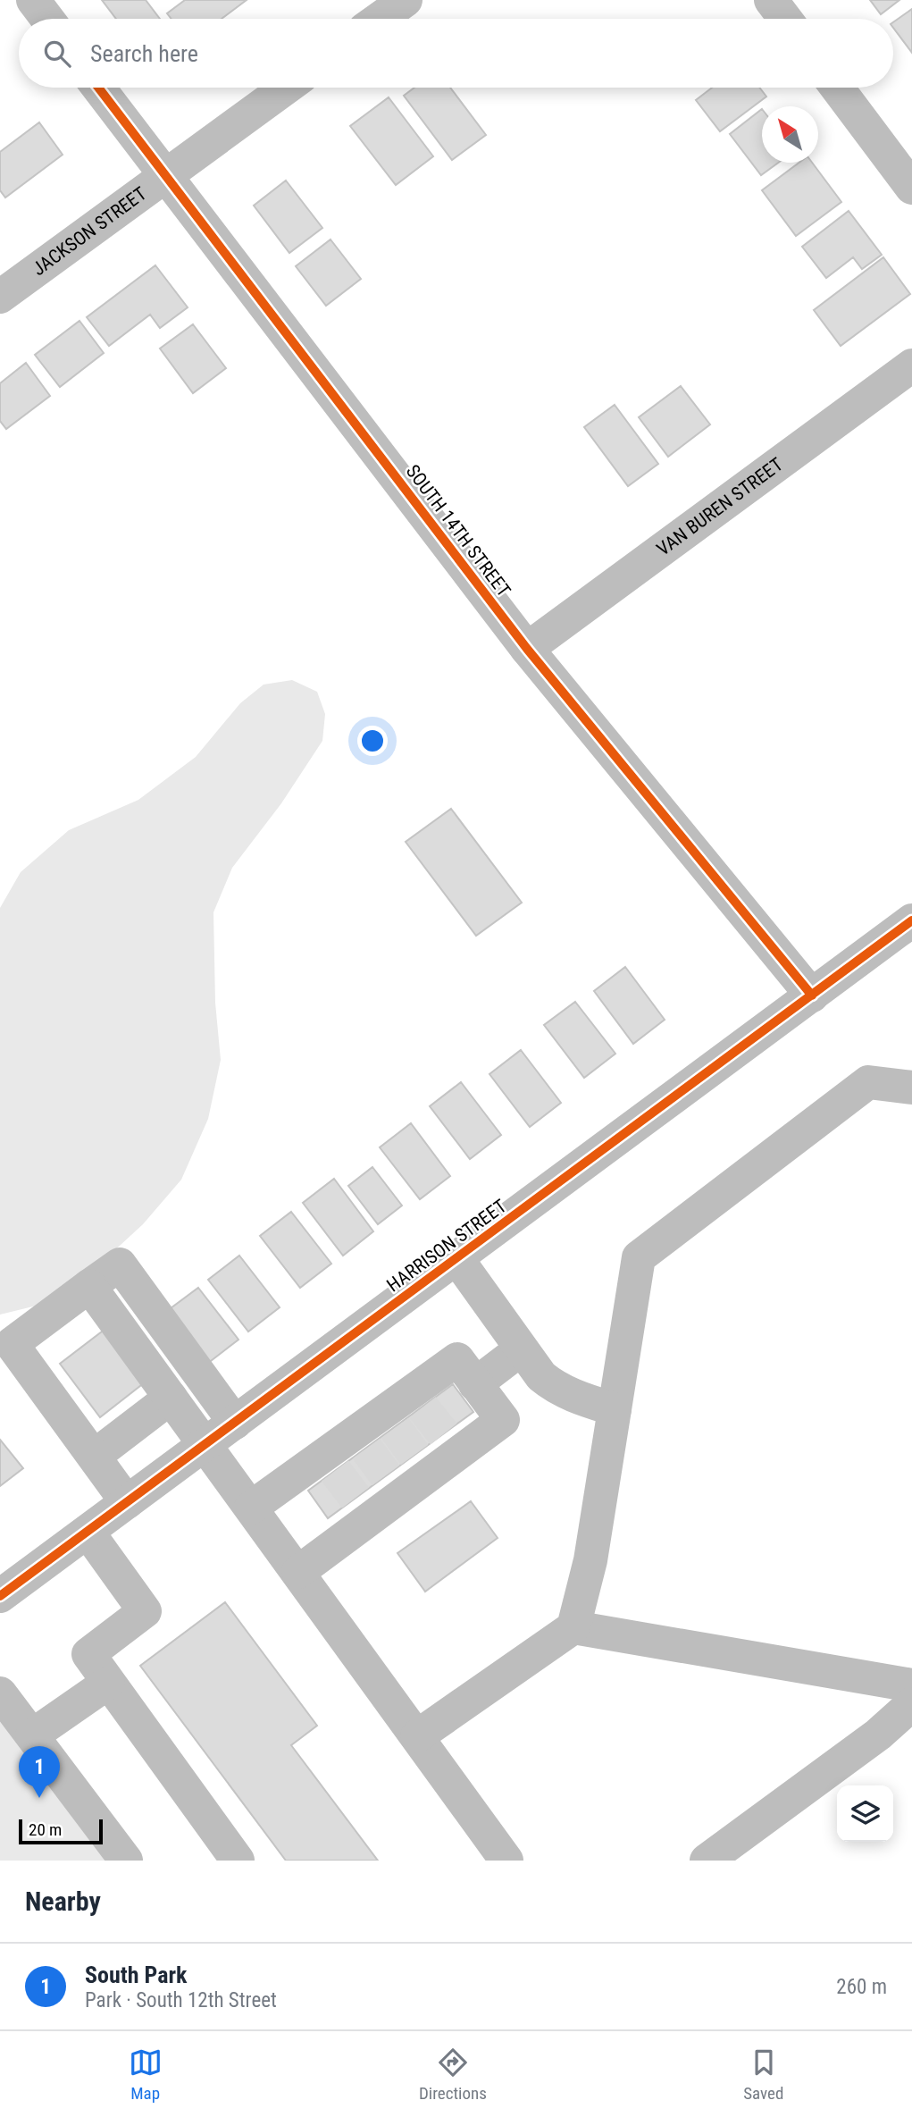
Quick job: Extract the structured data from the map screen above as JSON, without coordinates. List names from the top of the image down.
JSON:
{
  "streets": {
    "street": [
      "JACKSON STREET",
      "VAN BUREN STREET",
      "SOUTH 14TH STREET",
      "HARRISON STREET"
    ]
  },
  "crossings": [
    ["JACKSON STREET", "SOUTH 14TH STREET"],
    ["VAN BUREN STREET", "SOUTH 14TH STREET"],
    ["SOUTH 14TH STREET", "HARRISON STREET"]
  ],
  "scale_bar": "20 m",
  "north": "top left",
  "page": {
    "search": "Search here",
    "pins": "1",
    "scale": "20 m",
    "heading": "Nearby",
    "list": [
      {
        "mark": "1",
        "name": "South Park",
        "note": "Park · South 12th Street",
        "value": "260 m"
      }
    ],
    "nav": ["Map", "Directions", "Saved"]
  }
}
